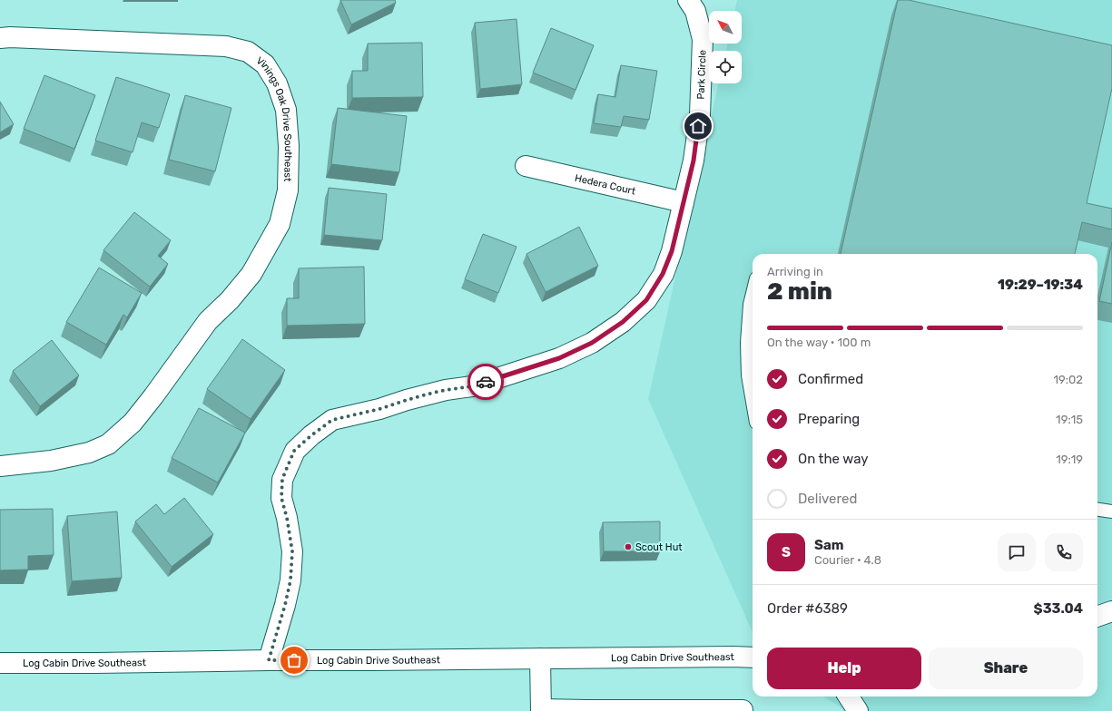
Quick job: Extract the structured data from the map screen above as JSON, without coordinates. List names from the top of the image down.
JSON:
{
  "streets": {
    "street": [
      "Park Circle",
      "Vinings Oak Drive Southeast",
      "Hedera Court",
      "Log Cabin Drive Southeast"
    ]
  },
  "crossings": [
    ["Park Circle", "Hedera Court"],
    ["Park Circle", "Log Cabin Drive Southeast"]
  ],
  "places": ["Scout Hut"],
  "north": "top left",
  "page": {
    "heading": ["2 min", "Arriving in", "19:29–19:34"],
    "panel": [
      "Sam",
      "Courier · 4.8",
      "Order #6389",
      "$33.04"
    ],
    "bar": "On the way · 100 m",
    "list": [
      ["Confirmed", "19:02"],
      ["Preparing", "19:15"],
      ["On the way", "19:19"],
      "Delivered"
    ],
    "round": "S",
    "buttons": ["Help", "Share"]
  }
}
